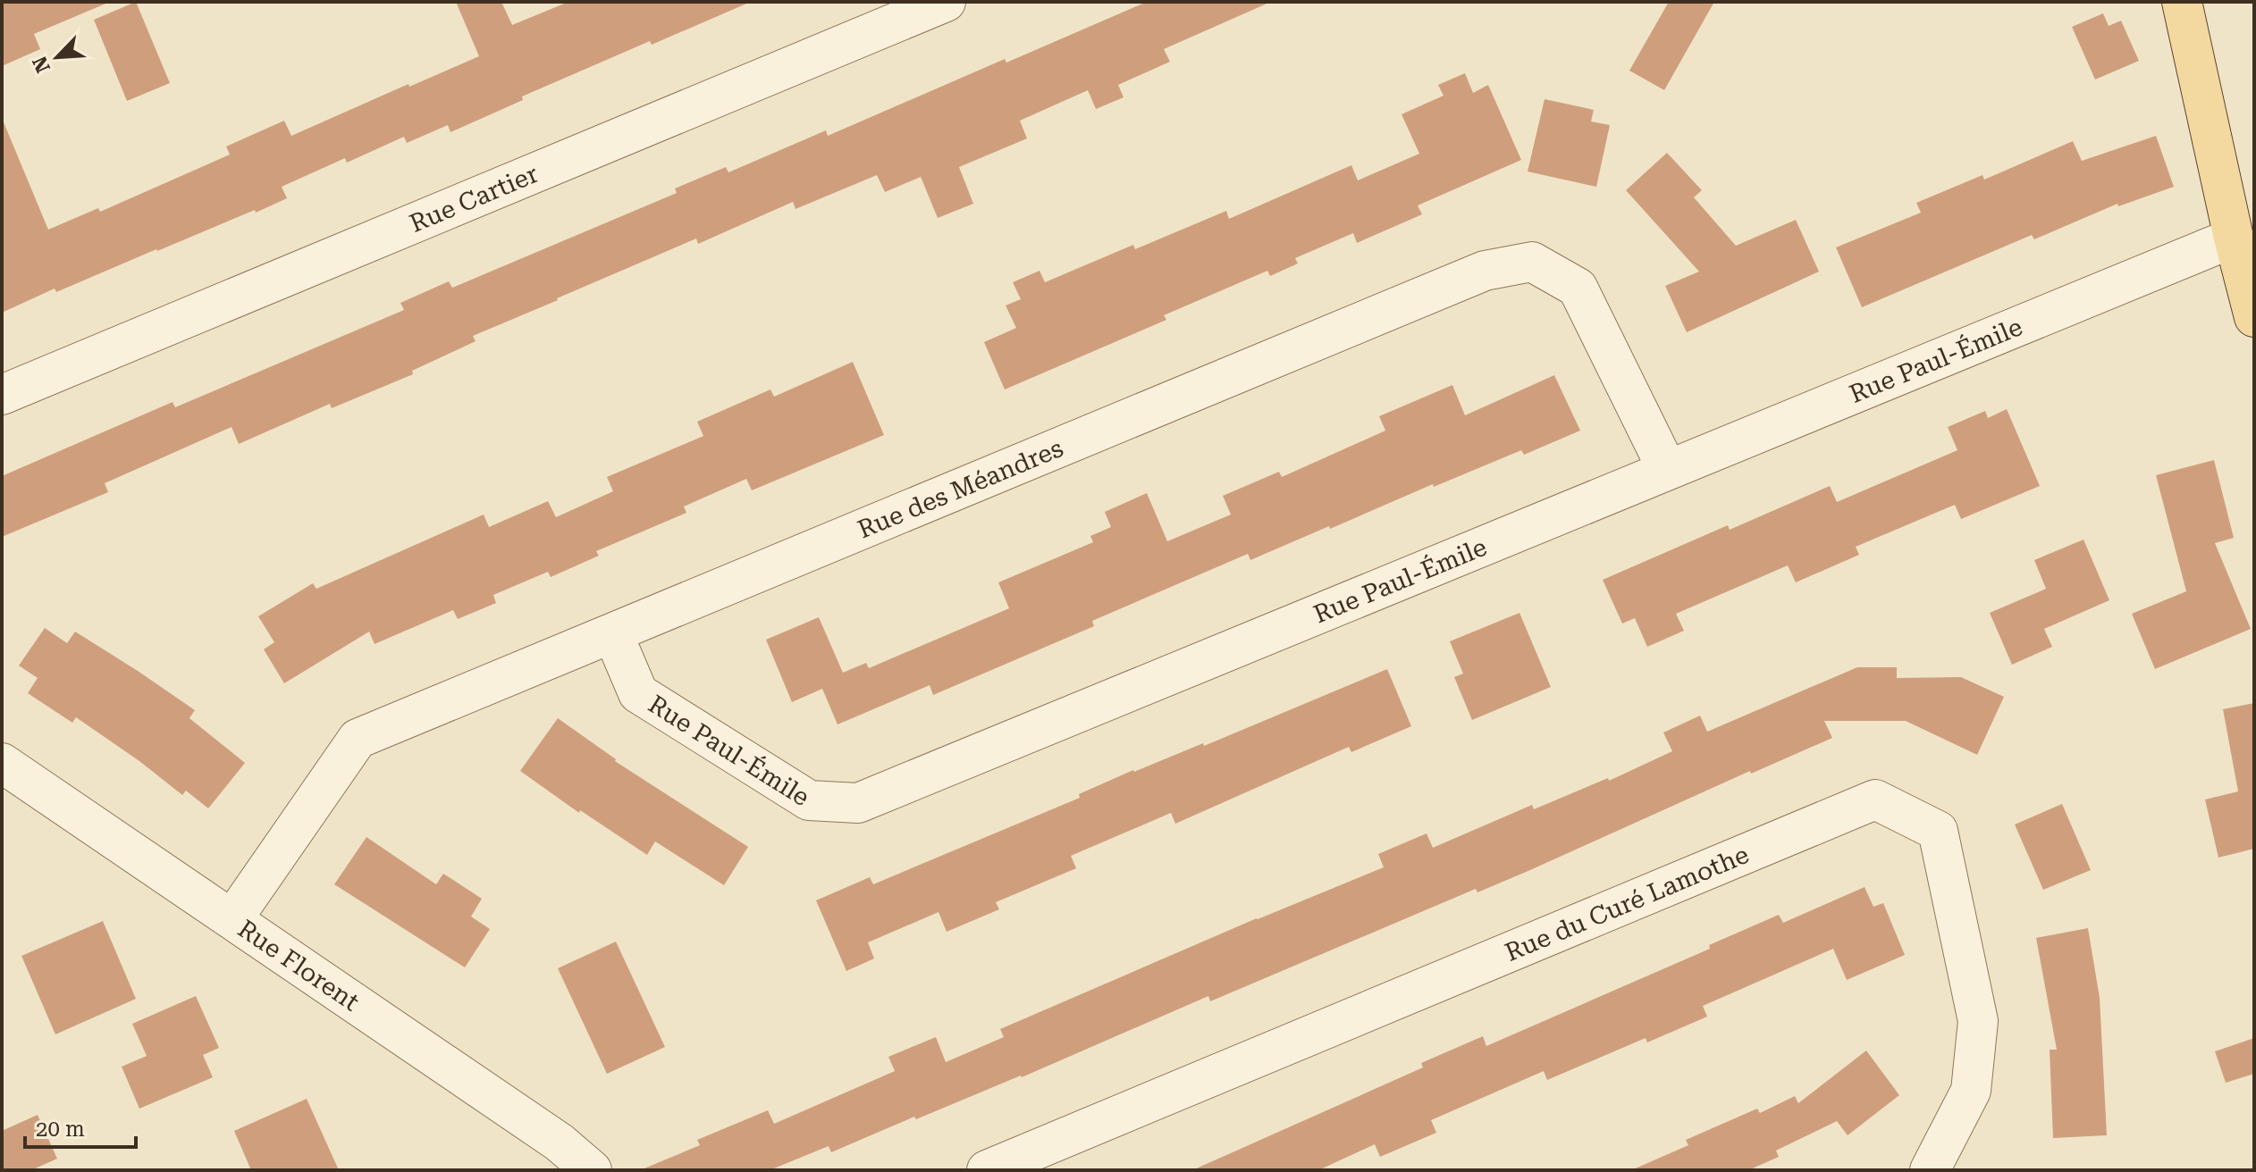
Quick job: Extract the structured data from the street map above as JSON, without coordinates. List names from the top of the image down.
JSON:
{
  "streets": {
    "street": [
      "Rue Cartier",
      "Rue Paul-Émile",
      "Rue des Méandres",
      "Rue du Curé Lamothe",
      "Rue Florent"
    ]
  },
  "crossings": [
    ["Rue Paul-Émile", "Rue des Méandres"],
    ["Rue des Méandres", "Rue Florent"]
  ],
  "scale_bar": "20 m",
  "north": "bottom left"
}
